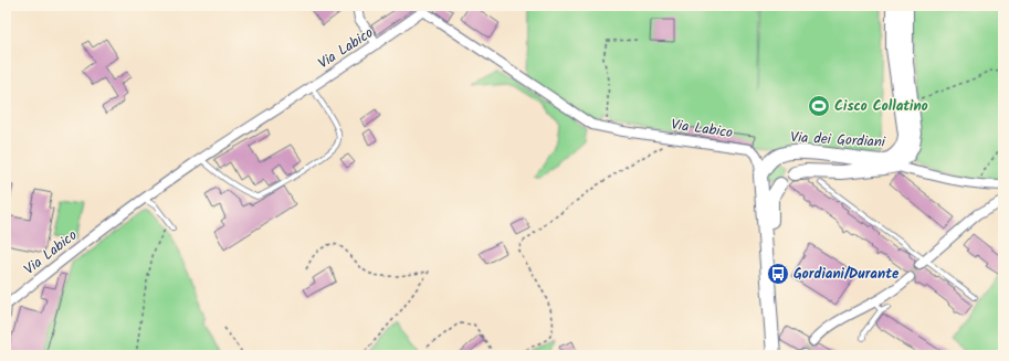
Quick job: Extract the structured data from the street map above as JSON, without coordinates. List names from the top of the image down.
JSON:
{
  "streets": {
    "street": ["Via Labico", "Via dei Gordiani"]
  },
  "crossings": [
    ["Via Labico", "Via dei Gordiani"]
  ],
  "places": {
    "sports": ["Cisco Collatino"],
    "bus stop": ["Gordiani/Durante"]
  }
}
